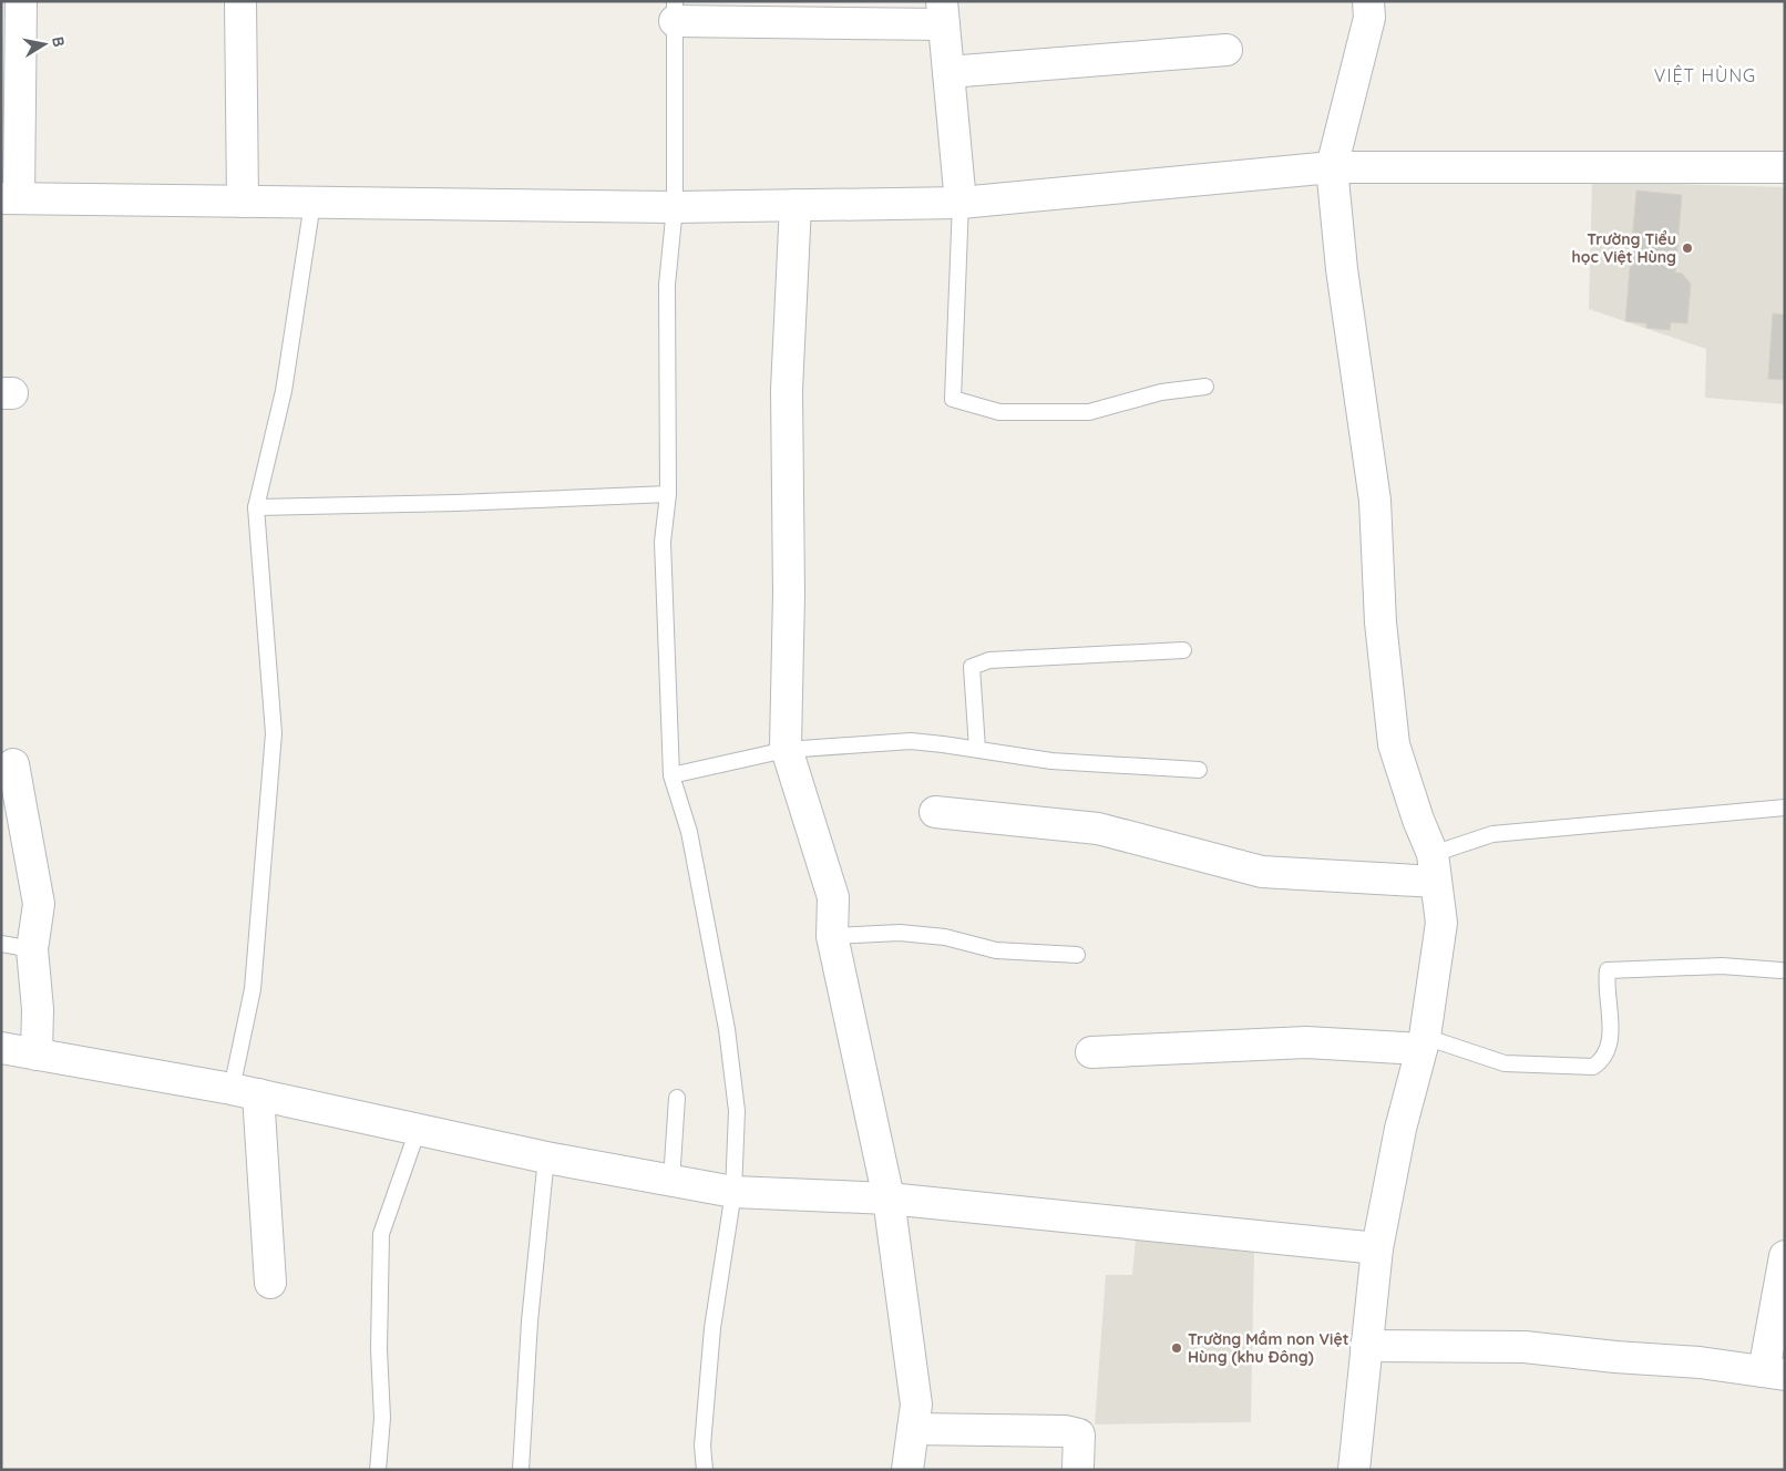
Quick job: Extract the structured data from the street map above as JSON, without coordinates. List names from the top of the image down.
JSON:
{
  "districts": ["VIỆT HÙNG"],
  "places": ["Trường Tiểu học Việt Hùng", "Trường Mầm non Việt Hùng (khu Đông)"],
  "north": "right"
}
